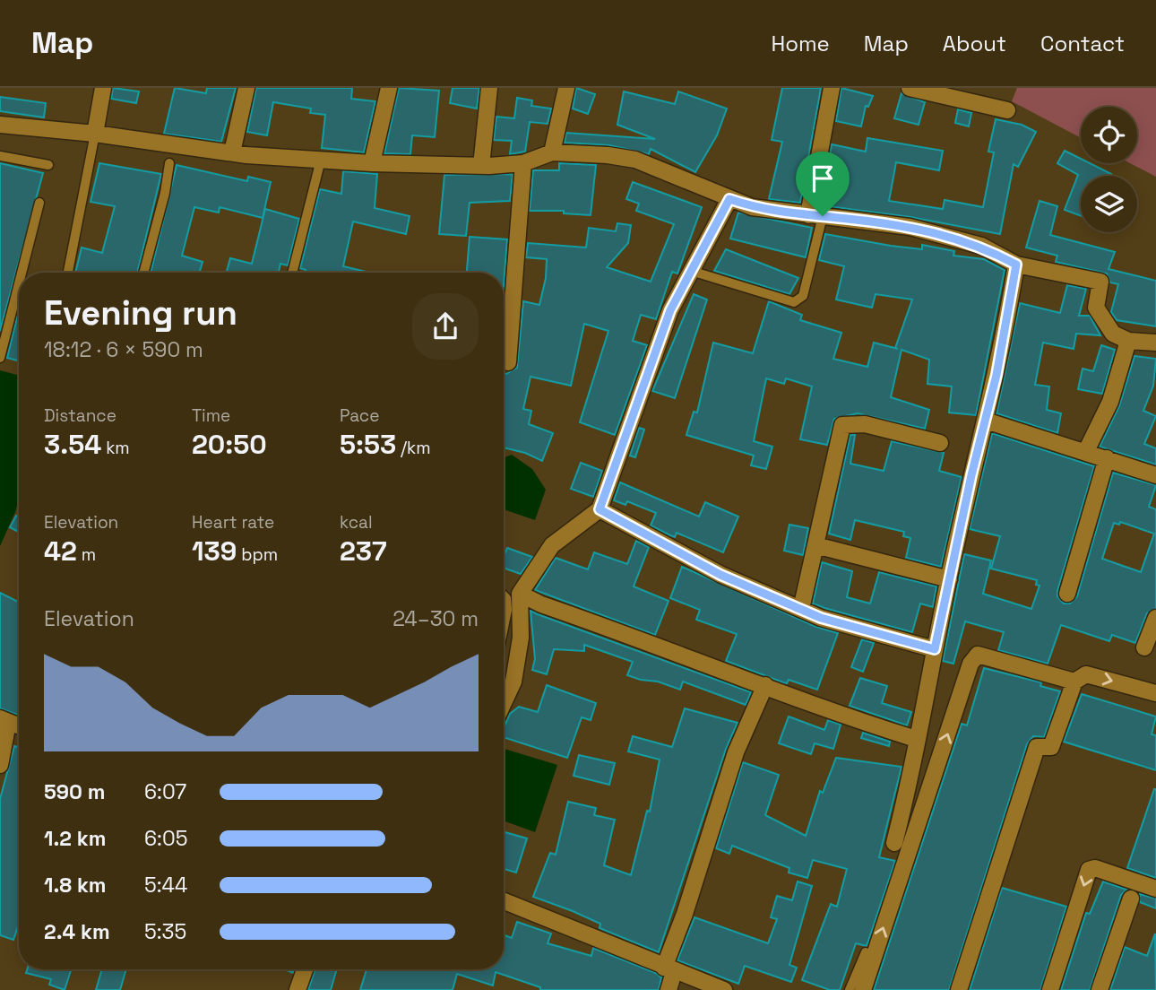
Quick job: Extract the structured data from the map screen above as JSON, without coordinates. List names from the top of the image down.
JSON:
{
  "page": {
    "header": "Map",
    "nav": [
      "Home",
      "Map",
      "About",
      "Contact"
    ],
    "heading": ["Evening run", "18:12 · 6 × 590 m"],
    "stats": [
      ["Distance", "3.54 km"],
      ["Time", "20:50"],
      ["Pace", "5:53 /km"],
      ["Elevation", "42 m"],
      ["Heart rate", "139 bpm"],
      ["kcal", "237"]
    ],
    "chart": ["Elevation", "24–30 m"],
    "list": [
      {
        "name": "590 m",
        "note": "6:07"
      },
      {
        "name": "1.2 km",
        "note": "6:05"
      },
      {
        "name": "1.8 km",
        "note": "5:44"
      },
      {
        "name": "2.4 km",
        "note": "5:35"
      }
    ]
  }
}
